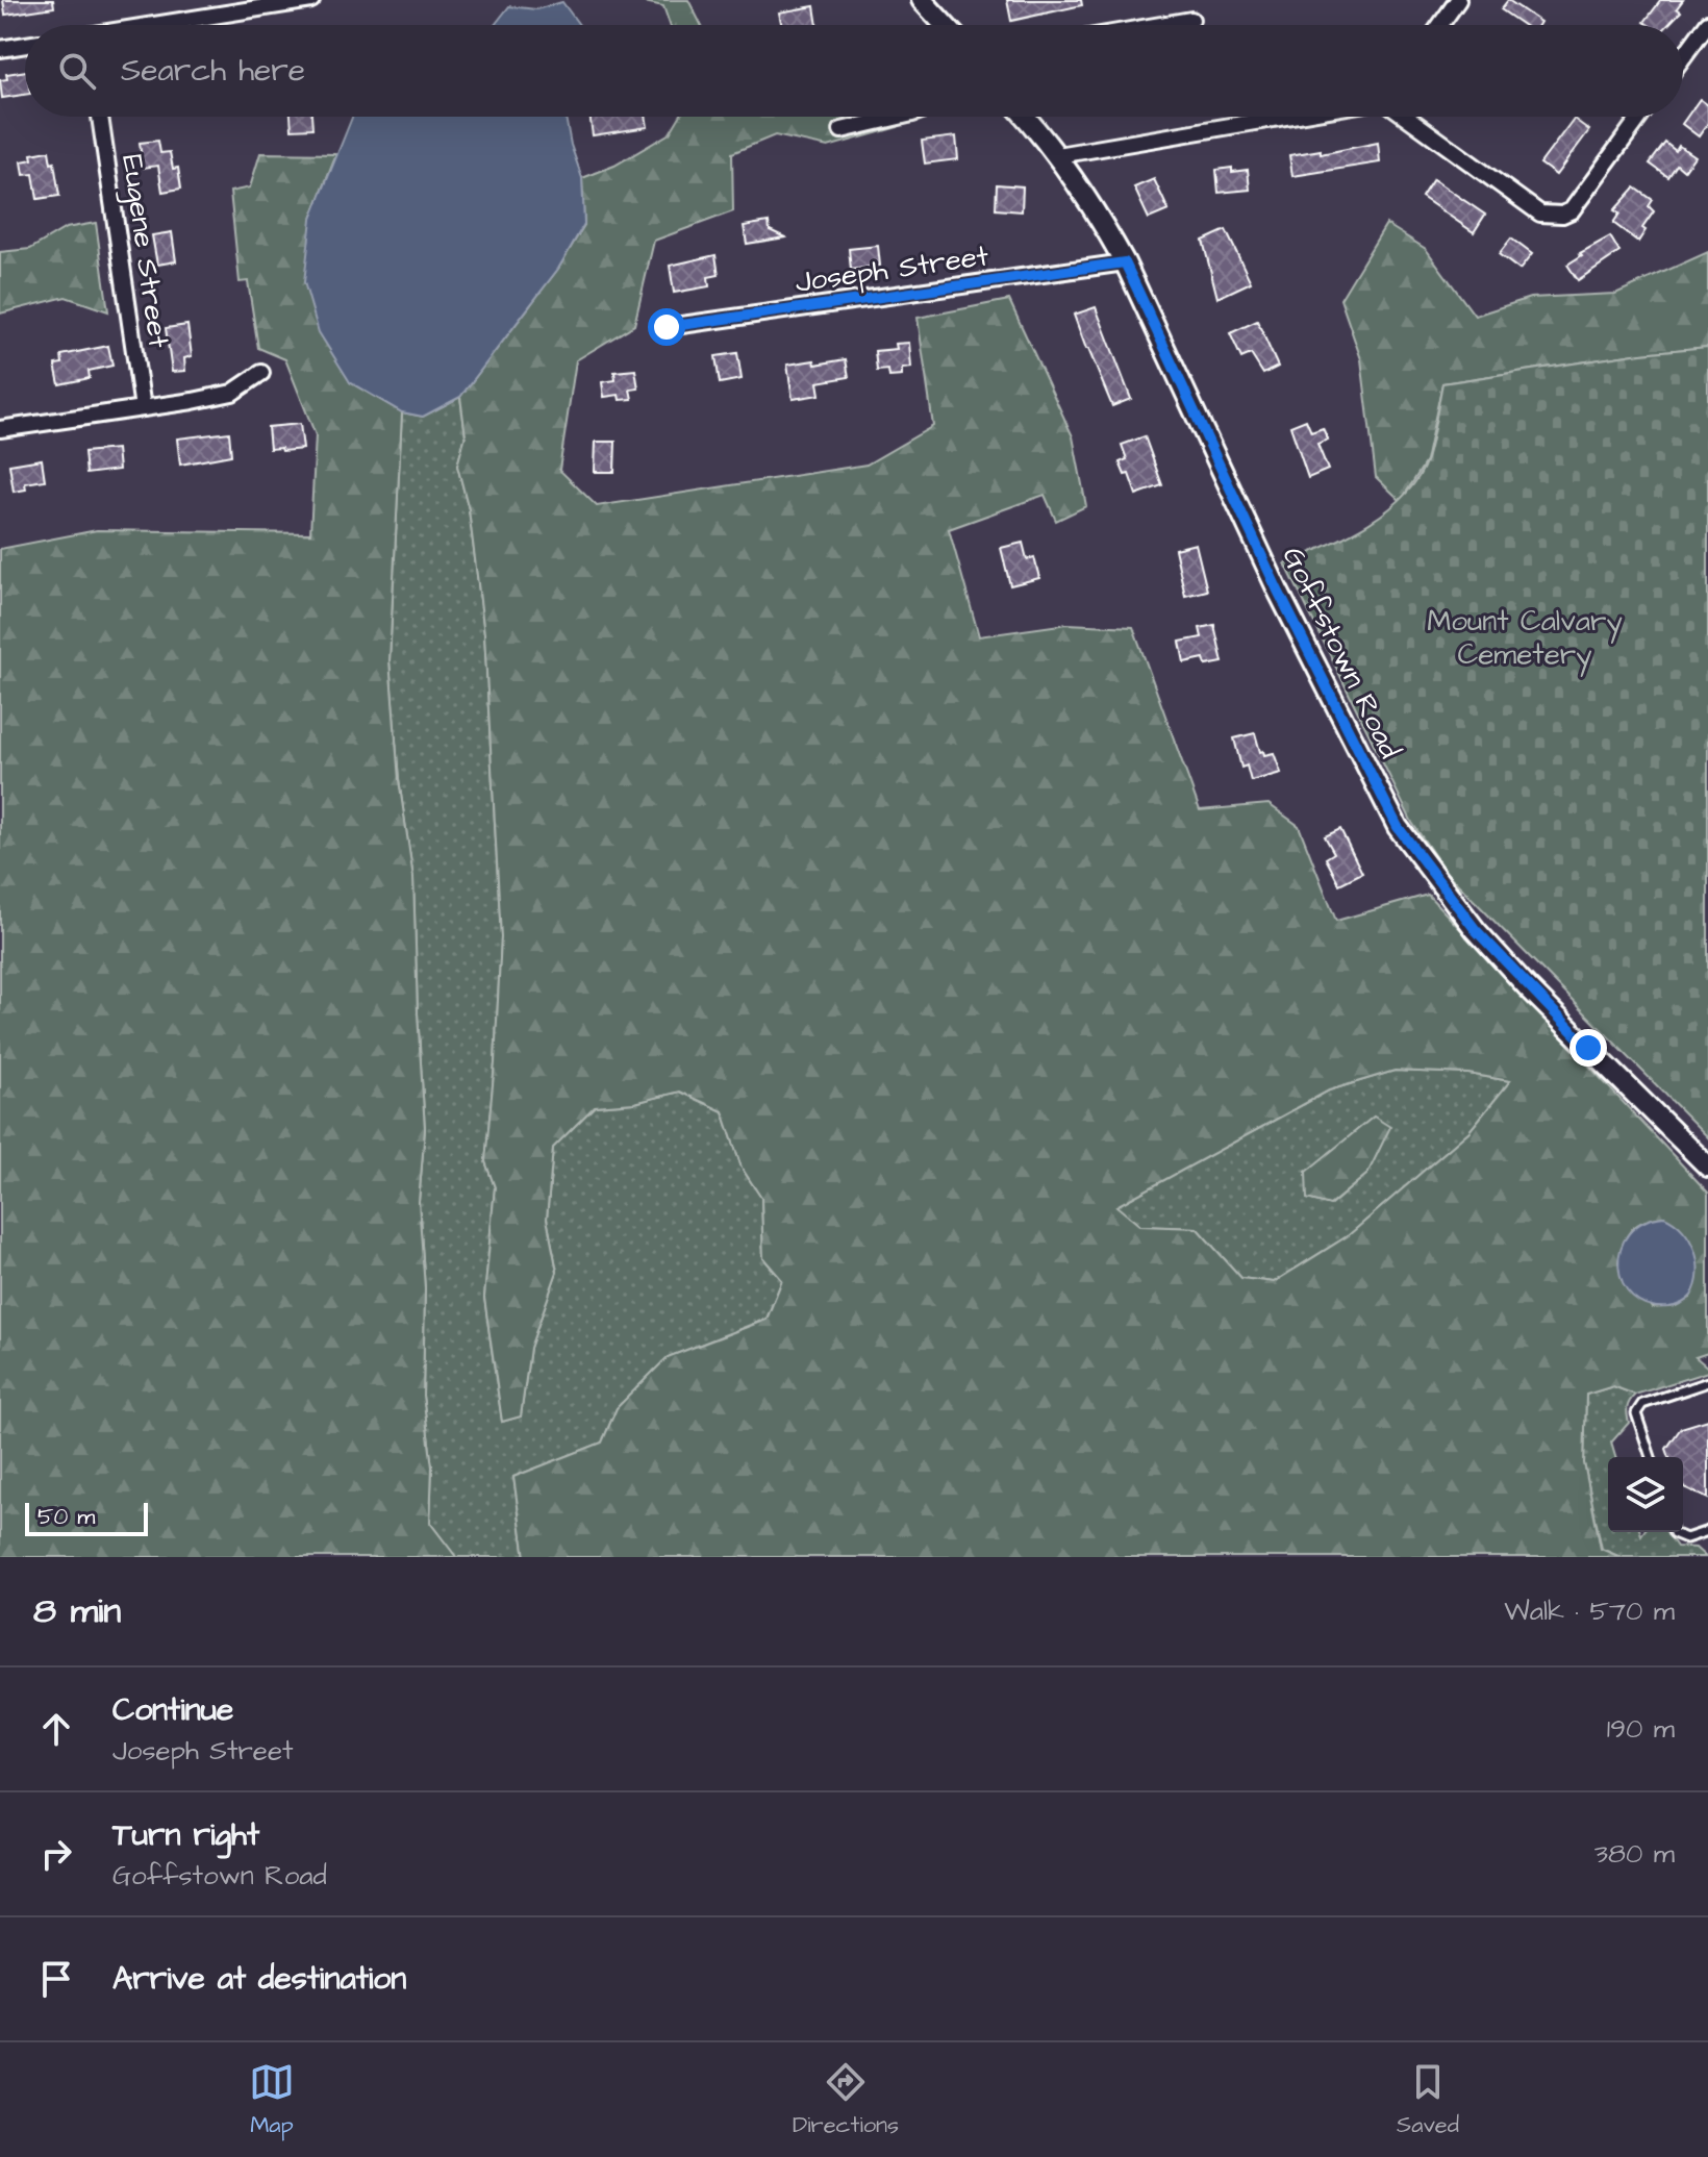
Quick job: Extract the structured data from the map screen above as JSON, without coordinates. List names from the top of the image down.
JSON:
{
  "streets": {
    "main road": ["Goffstown Road"],
    "street": ["Eugene Street", "Joseph Street"]
  },
  "crossings": [
    ["Joseph Street", "Goffstown Road"]
  ],
  "parks": ["Mount Calvary Cemetery"],
  "scale_bar": "50 m",
  "page": {
    "search": "Search here",
    "scale": "50 m",
    "heading": ["8 min", "Walk · 570 m"],
    "list": [
      ["Continue", "Joseph Street", "190 m"],
      ["Turn right", "Goffstown Road", "380 m"],
      "Arrive at destination"
    ],
    "nav": ["Map", "Directions", "Saved"]
  }
}
